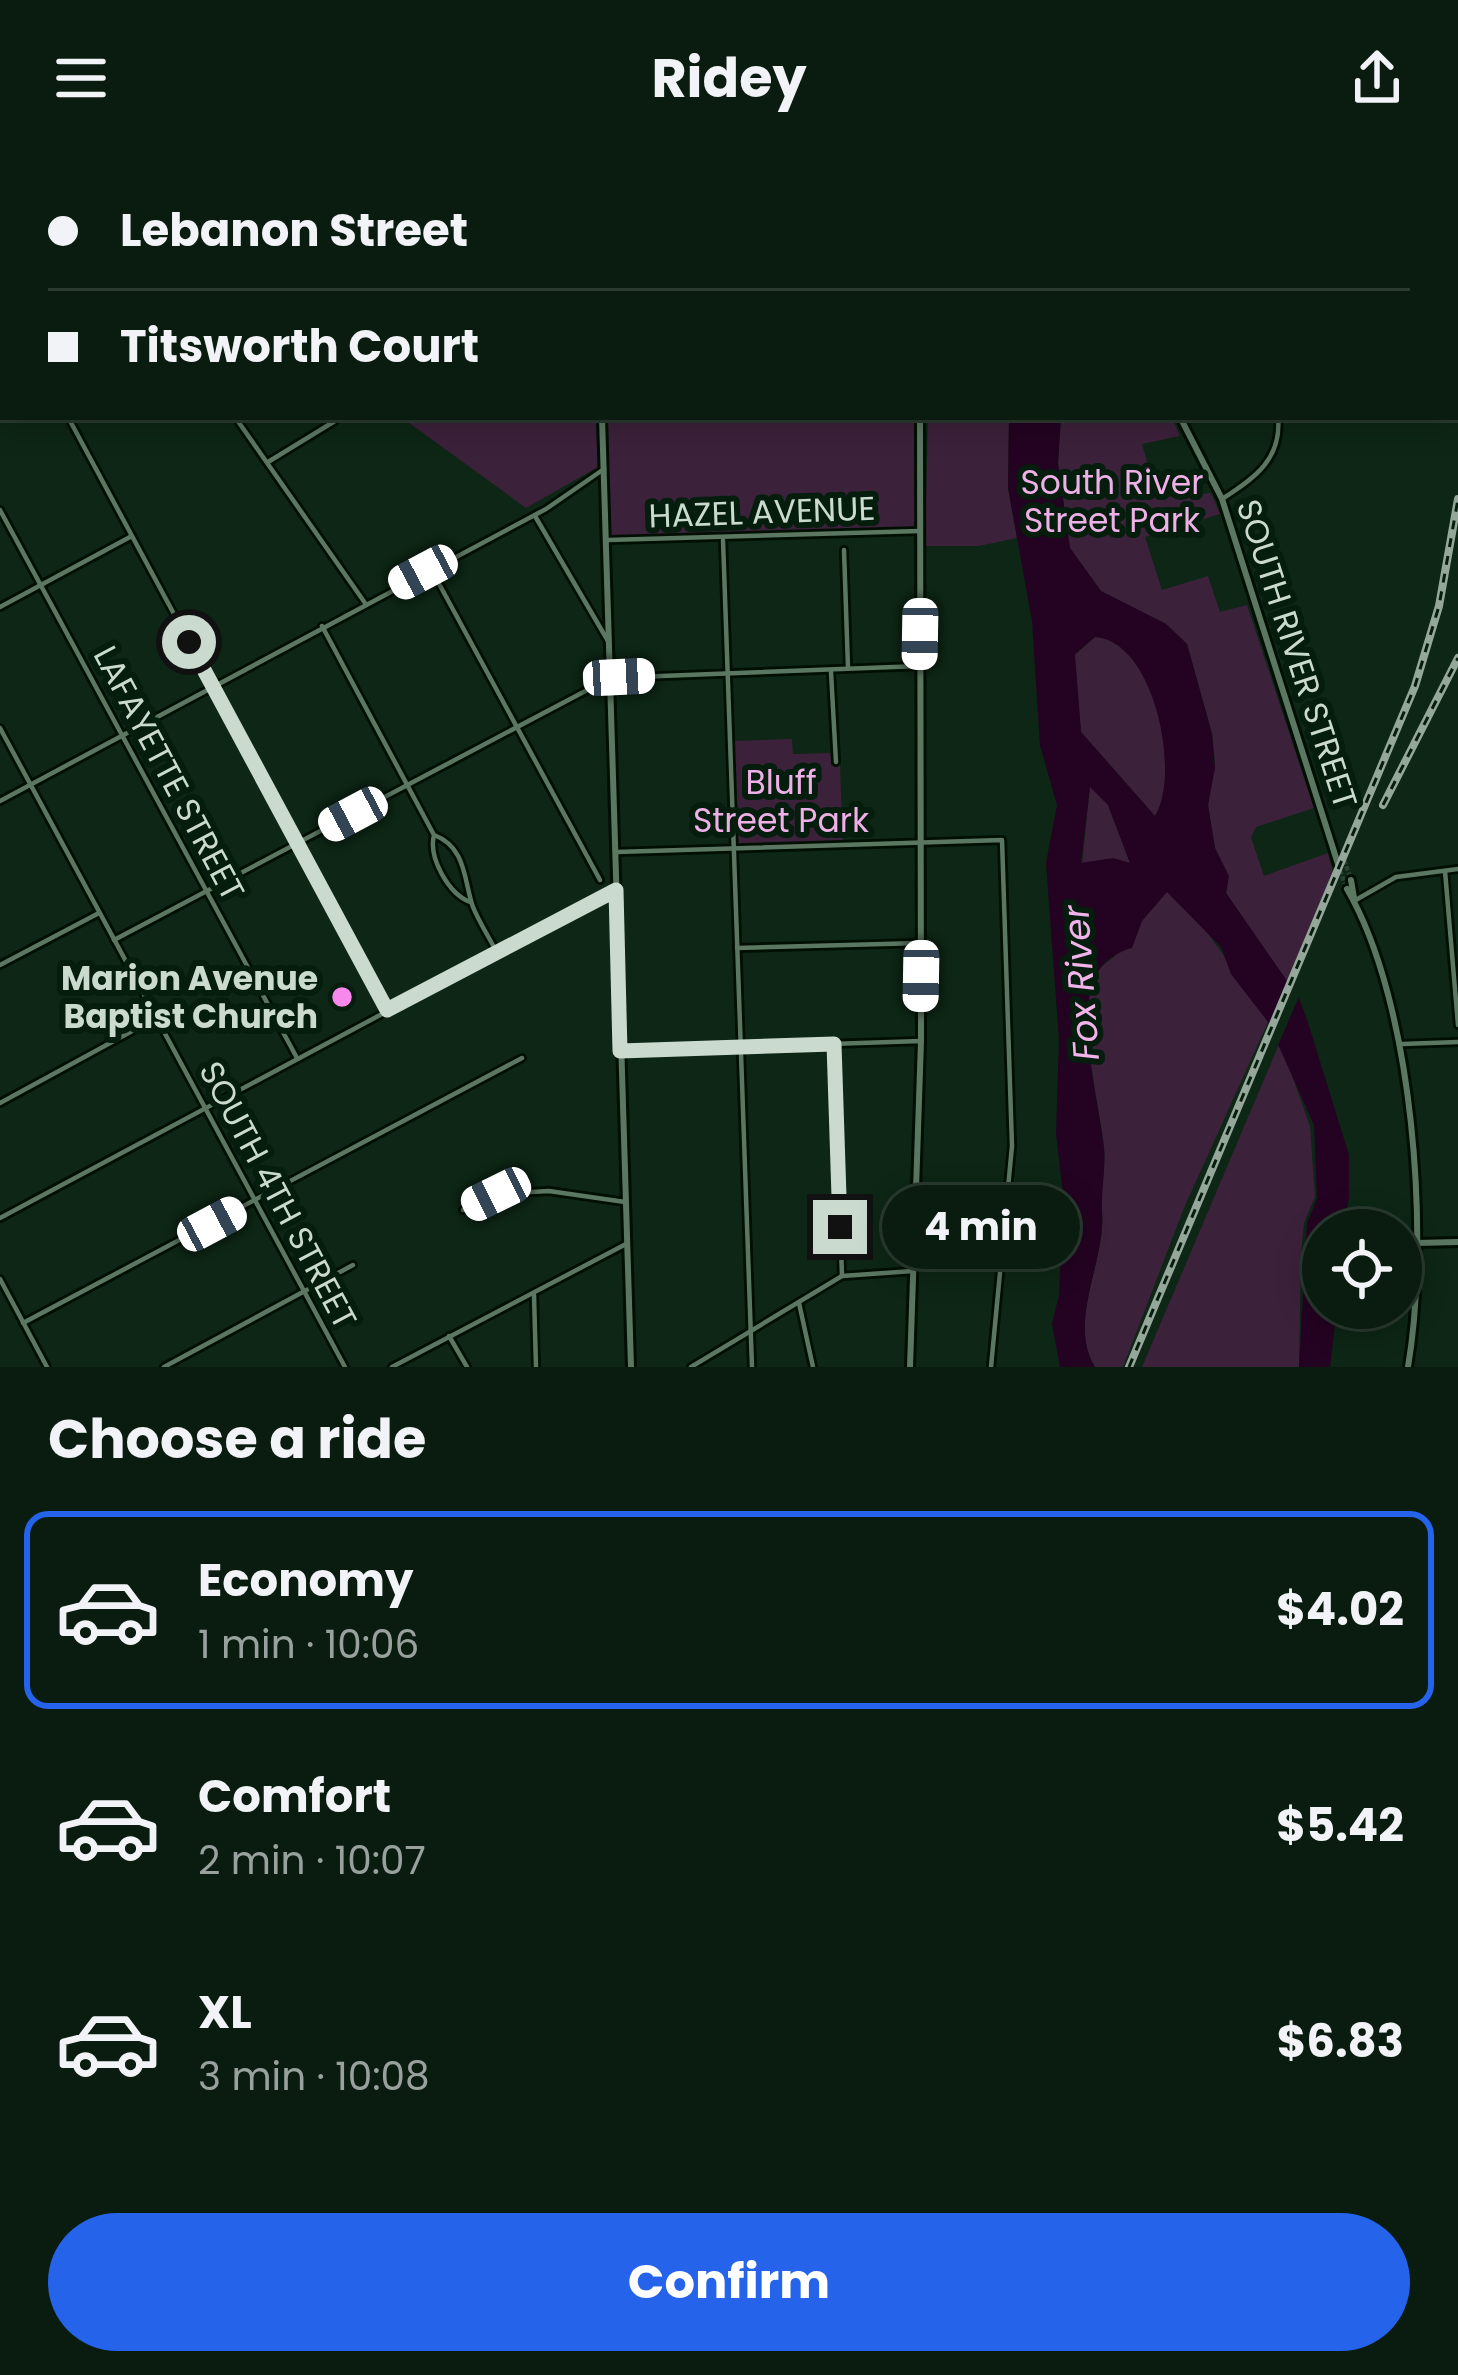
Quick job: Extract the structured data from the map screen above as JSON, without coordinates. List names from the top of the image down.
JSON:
{
  "streets": {
    "street": [
      "HAZEL AVENUE",
      "SOUTH RIVER STREET",
      "LAFAYETTE STREET",
      "SOUTH 4TH STREET"
    ]
  },
  "water": ["Fox River"],
  "parks": ["South River Street Park", "Bluff Street Park"],
  "places": ["Marion Avenue Baptist Church"],
  "page": {
    "header": "Ridey",
    "banner": ["Lebanon Street", "Titsworth Court"],
    "bubble": "4 min",
    "heading": "Choose a ride",
    "list": [
      {
        "name": "Economy",
        "note": "1 min · 10:06",
        "value": "$4.02"
      },
      {
        "name": "Comfort",
        "note": "2 min · 10:07",
        "value": "$5.42"
      },
      {
        "name": "XL",
        "note": "3 min · 10:08",
        "value": "$6.83"
      }
    ],
    "buttons": "Confirm"
  }
}
